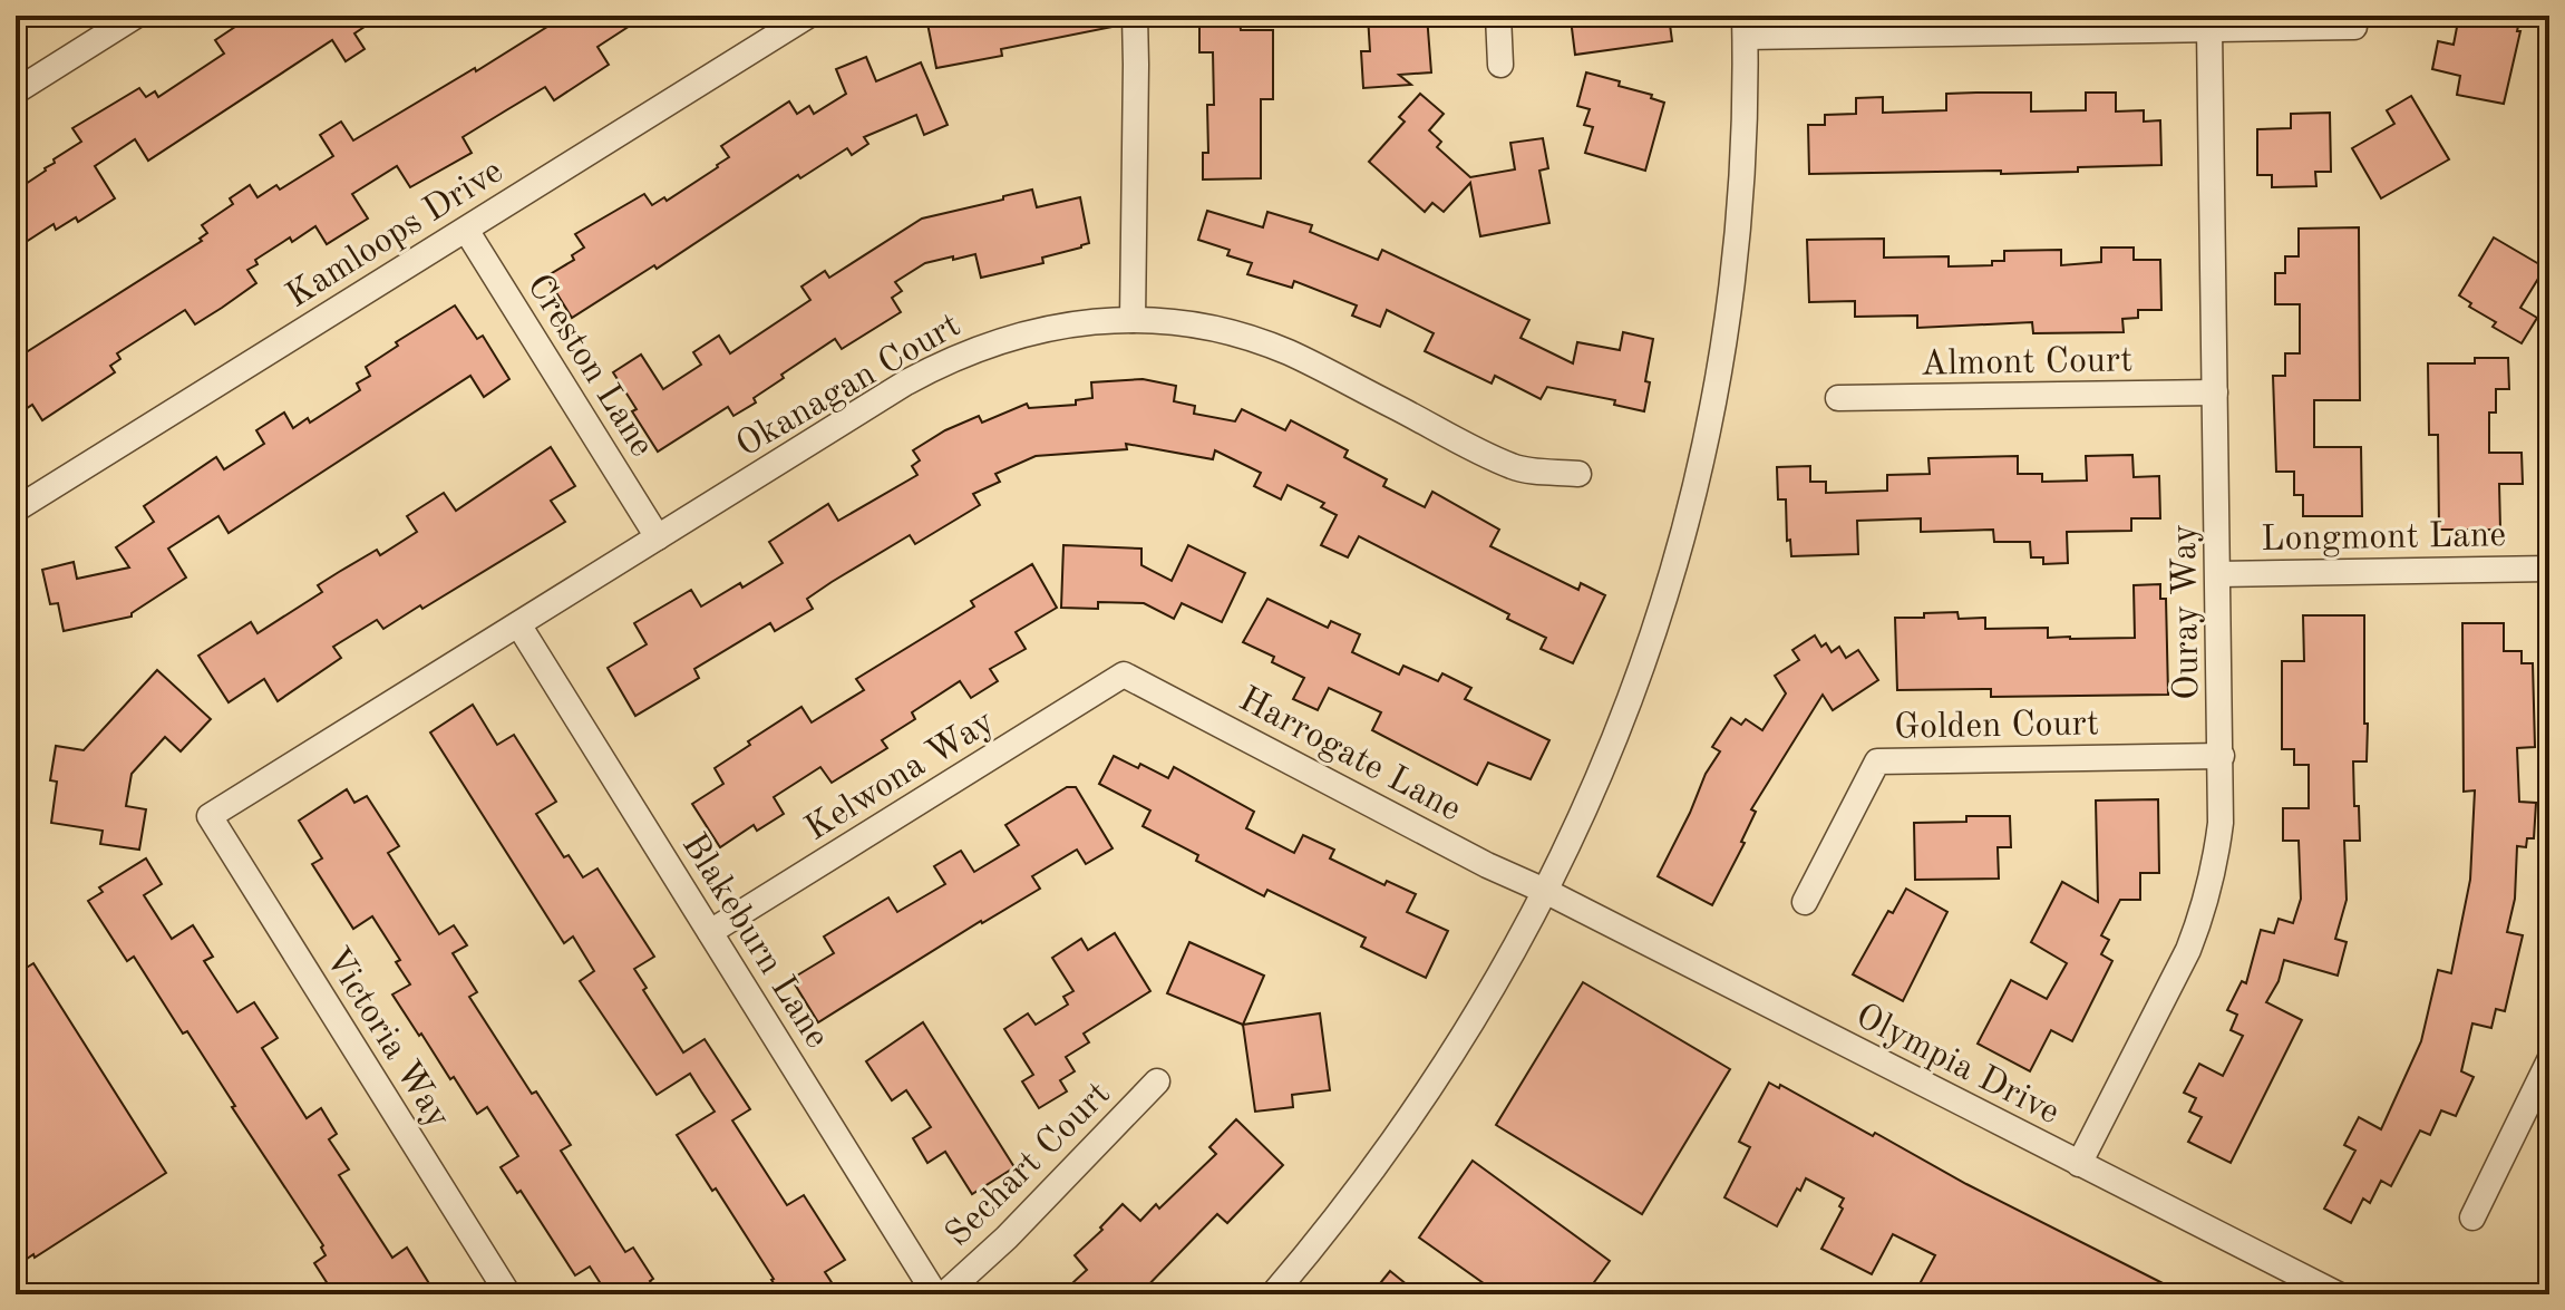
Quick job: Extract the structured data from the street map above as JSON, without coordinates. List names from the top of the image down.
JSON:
{
  "streets": {
    "street": [
      "Kamloops Drive",
      "Almont Court",
      "Creston Lane",
      "Okanagan Court",
      "Longmont Lane",
      "Ouray Way",
      "Golden Court",
      "Harrogate Lane",
      "Kelwona Way",
      "Blakeburn Lane",
      "Victoria Way",
      "Olympia Drive",
      "Sechart Court"
    ]
  },
  "crossings": [
    ["Kamloops Drive", "Creston Lane"],
    ["Almont Court", "Ouray Way"],
    ["Creston Lane", "Okanagan Court"],
    ["Okanagan Court", "Blakeburn Lane"],
    ["Okanagan Court", "Victoria Way"],
    ["Longmont Lane", "Ouray Way"],
    ["Ouray Way", "Golden Court"],
    ["Ouray Way", "Olympia Drive"],
    ["Harrogate Lane", "Kelwona Way"],
    ["Harrogate Lane", "Olympia Drive"],
    ["Kelwona Way", "Blakeburn Lane"]
  ]
}
